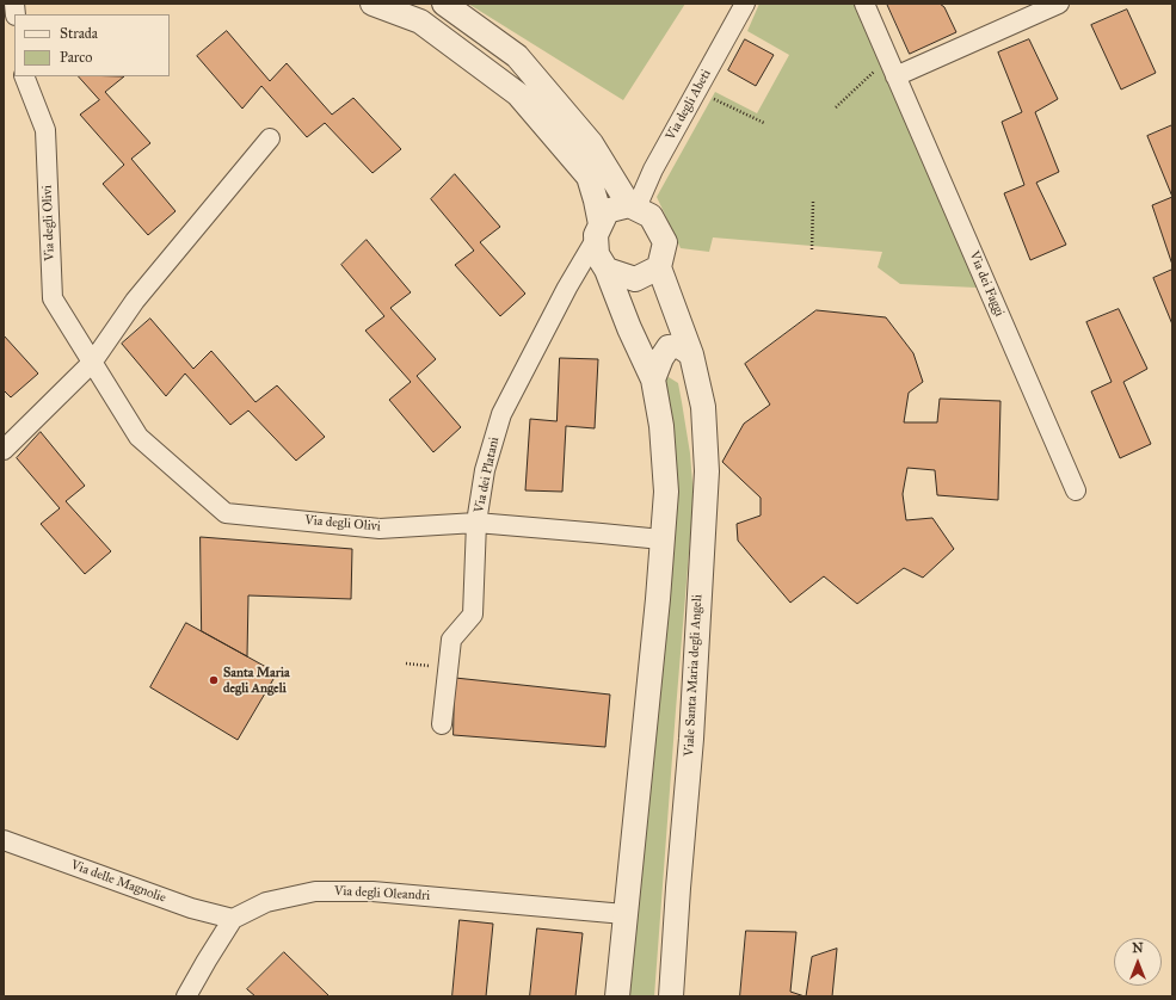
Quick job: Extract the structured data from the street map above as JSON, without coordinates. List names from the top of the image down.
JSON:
{
  "streets": {
    "street": [
      "Via degli Abeti",
      "Via degli Olivi",
      "Via dei Faggi",
      "Via dei Platani",
      "Viale Santa Maria degli Angeli",
      "Via delle Magnolie",
      "Via degli Oleandri"
    ]
  },
  "crossings": [
    ["Via degli Abeti", "Via dei Platani"],
    ["Via degli Abeti", "Viale Santa Maria degli Angeli"],
    ["Via degli Olivi", "Via dei Platani"],
    ["Via dei Platani", "Viale Santa Maria degli Angeli"],
    ["Via delle Magnolie", "Via degli Oleandri"]
  ],
  "places": ["Santa Maria degli Angeli"],
  "legend": ["Strada", "Parco"],
  "north": "top"
}
